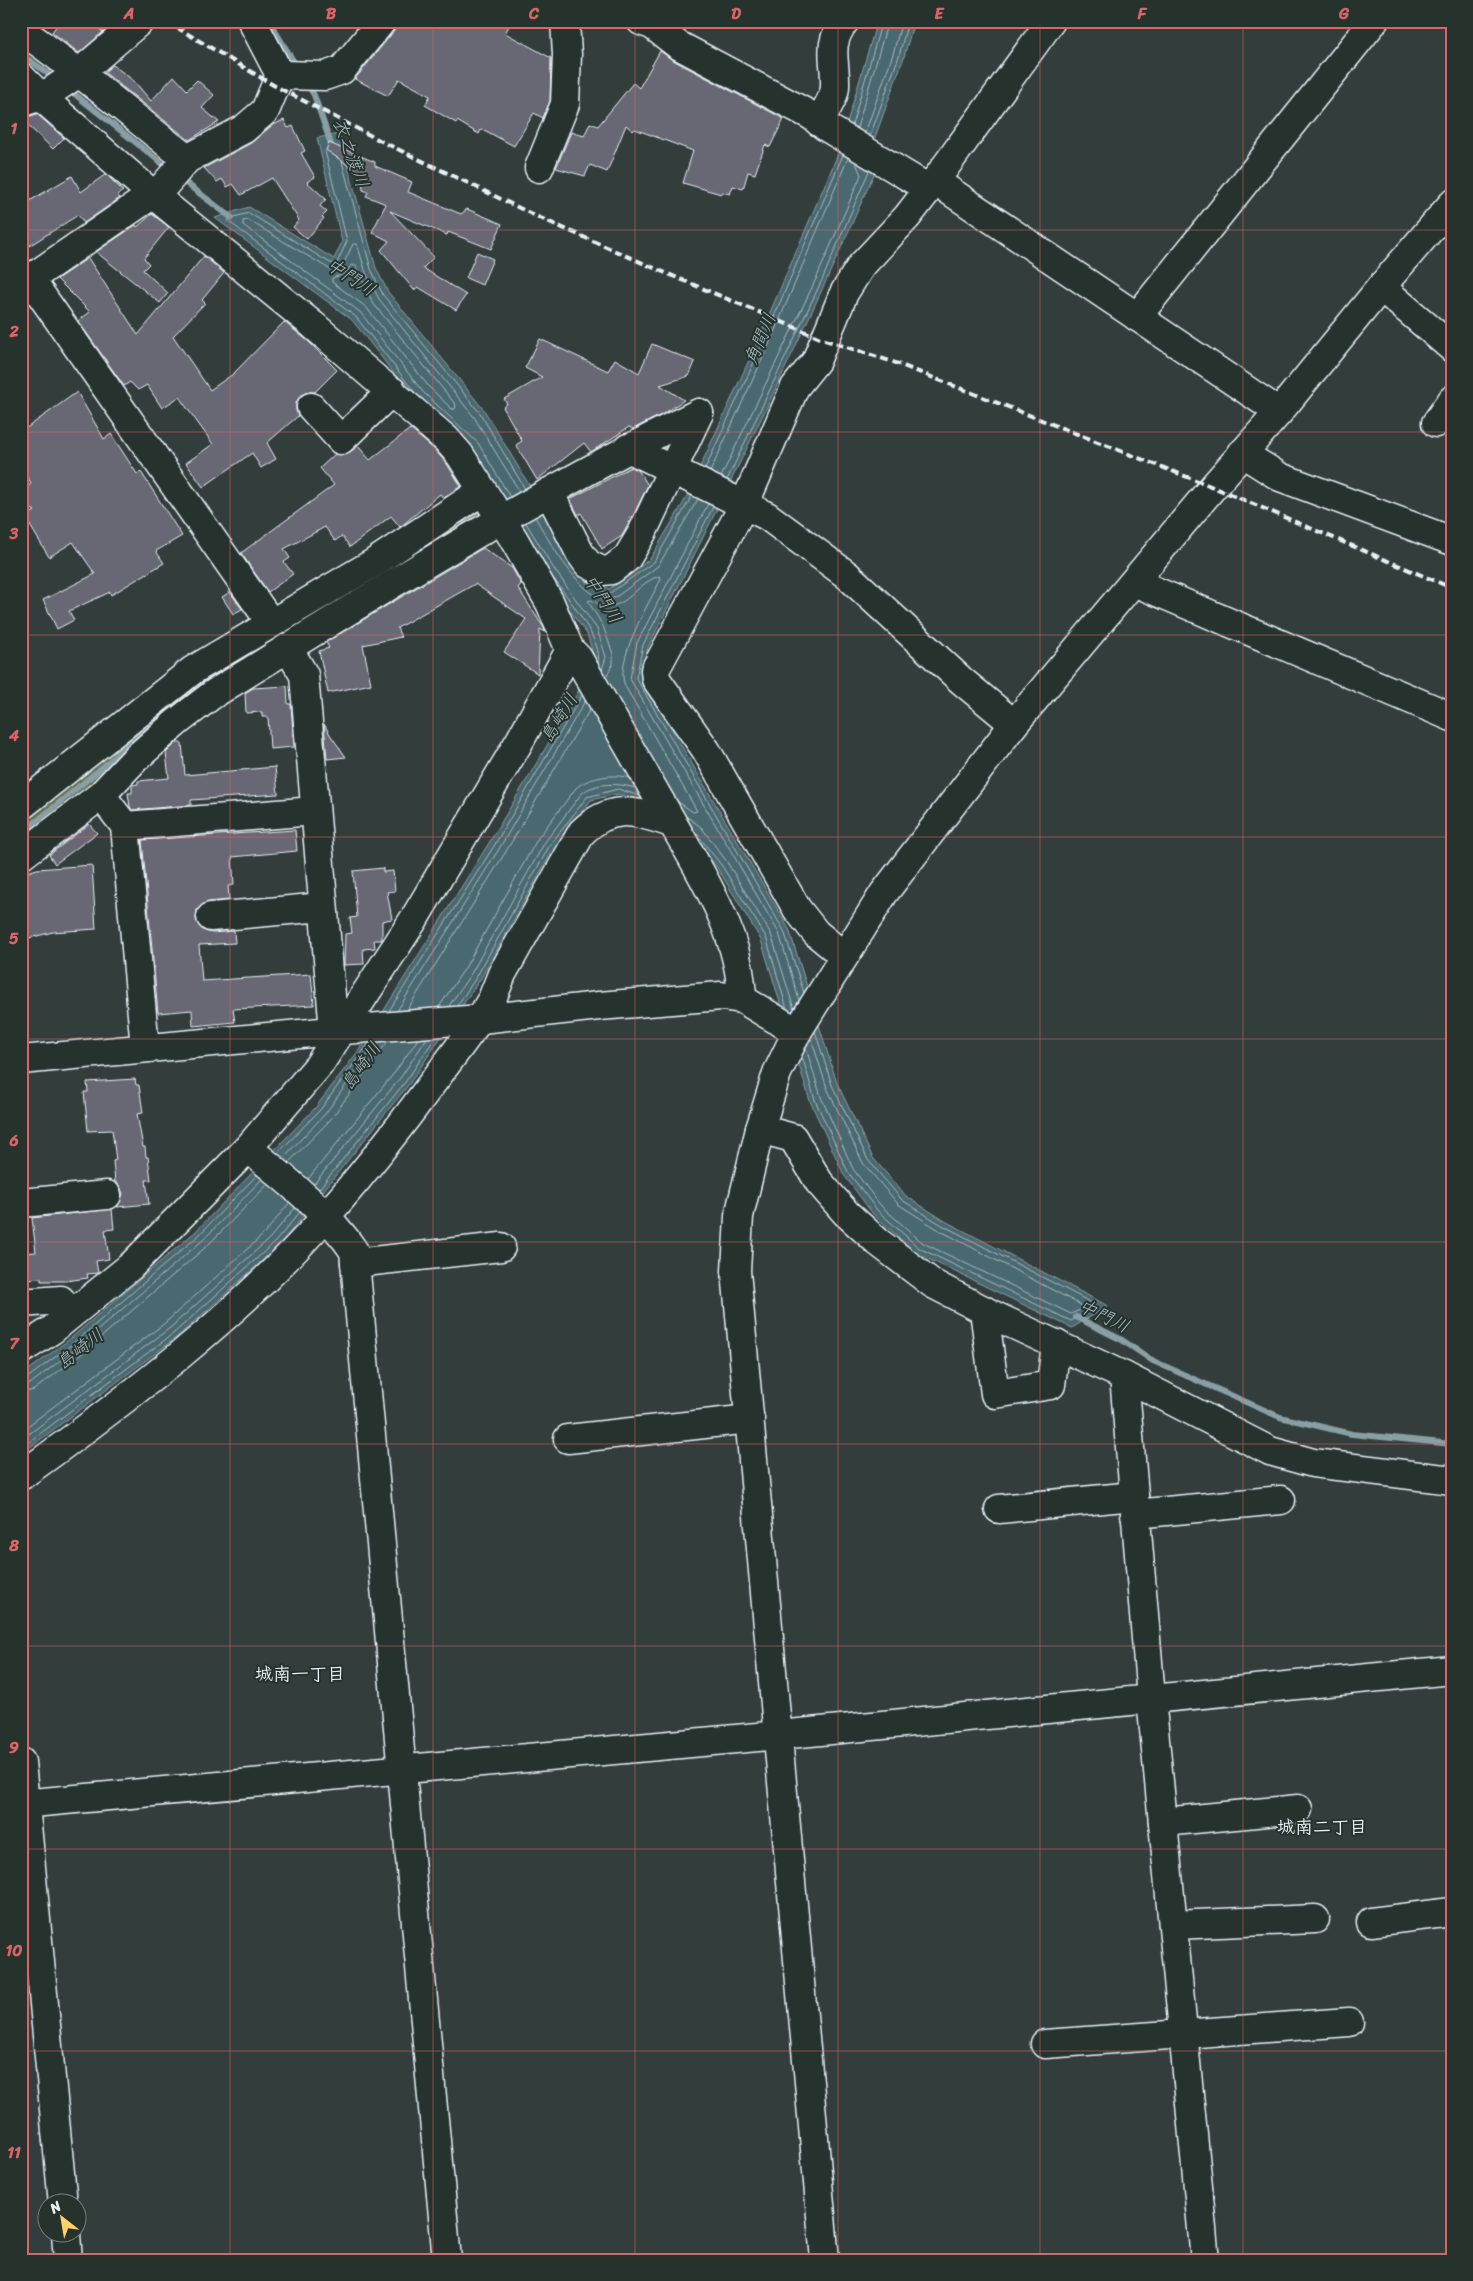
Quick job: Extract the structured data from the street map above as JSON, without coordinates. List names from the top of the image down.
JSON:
{
  "districts": ["城南一丁目", "城南二丁目"],
  "water": [
    "衣之渡川",
    "中門川",
    "角間川",
    "島崎川"
  ],
  "north": "top left",
  "grid": {
    "columns": [
      "A",
      "B",
      "C",
      "D",
      "E",
      "F",
      "G"
    ],
    "rows": [
      "1",
      "2",
      "3",
      "4",
      "5",
      "6",
      "7",
      "8",
      "9",
      "10",
      "11"
    ]
  }
}
